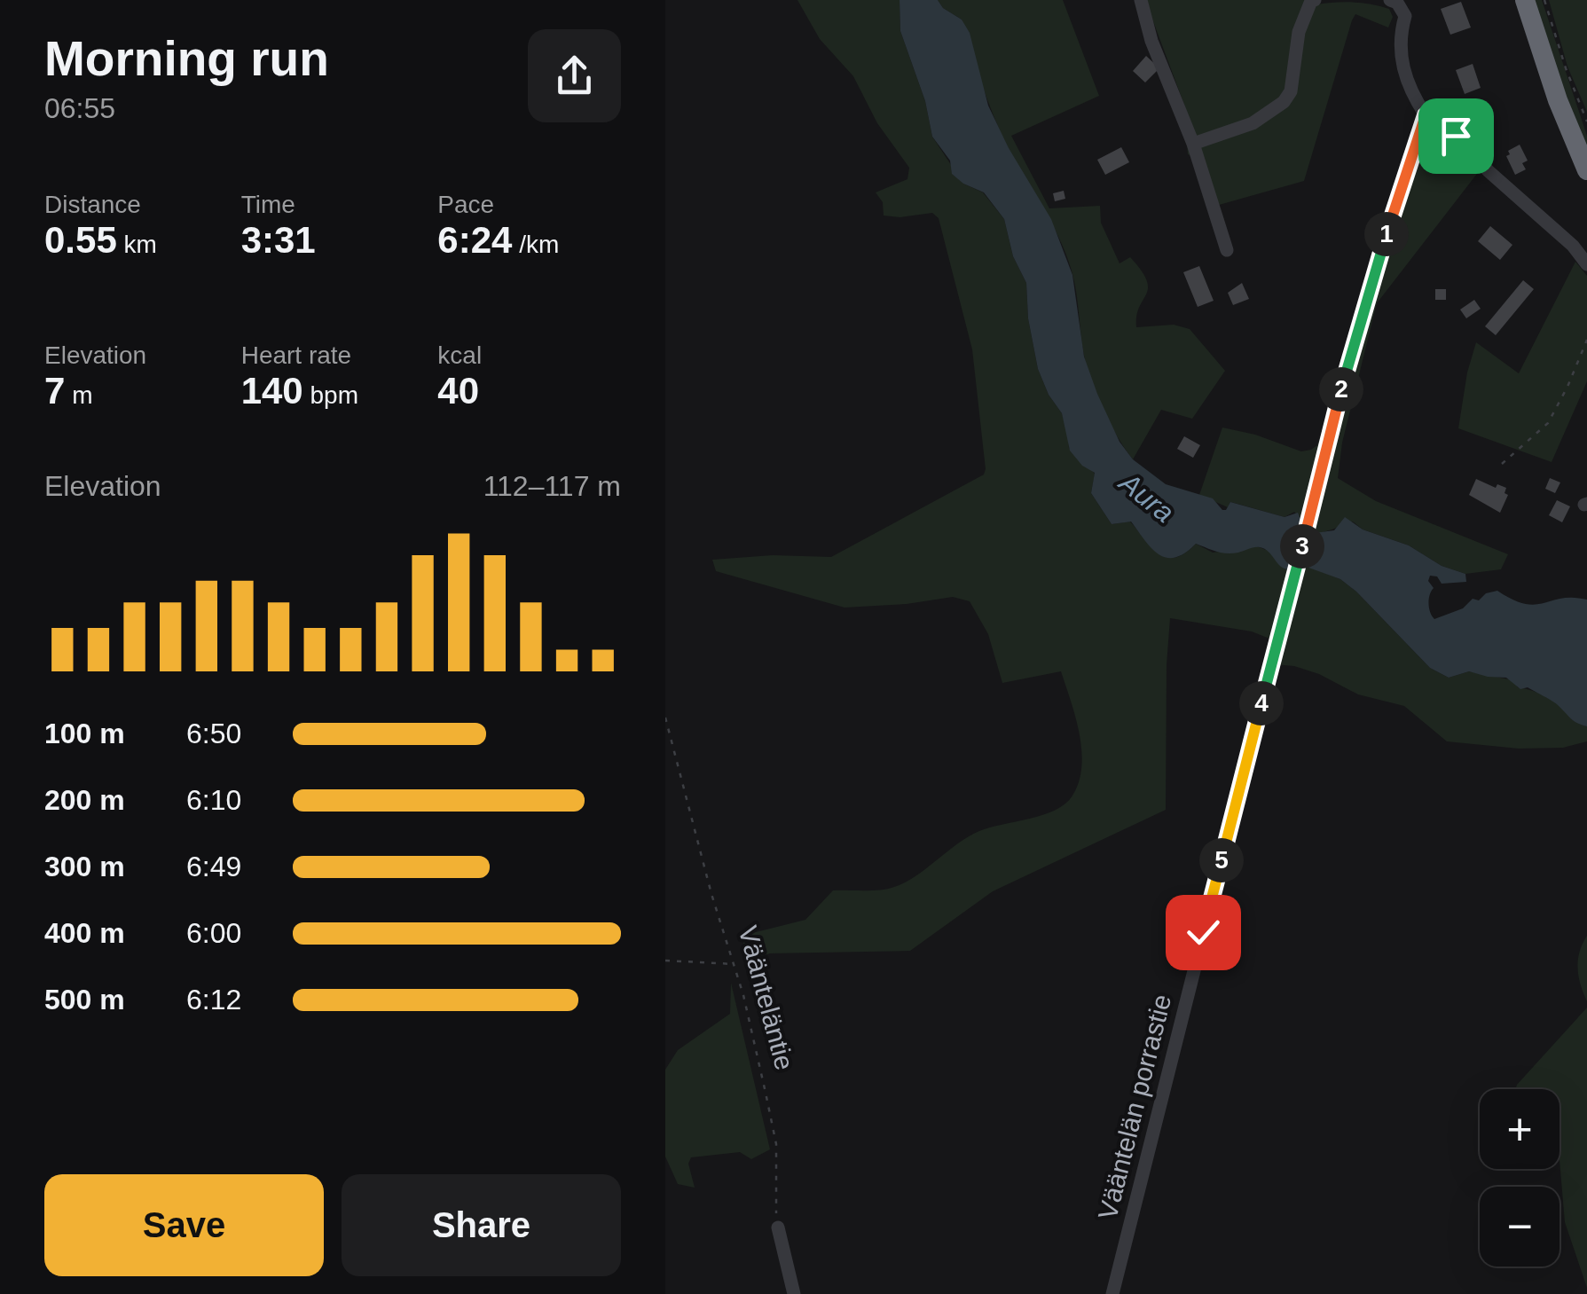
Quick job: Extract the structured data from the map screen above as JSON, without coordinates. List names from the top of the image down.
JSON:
{
  "streets": {
    "street": ["Vääntelän porrastie"],
    "path": ["Väänteläntie"]
  },
  "water": ["Aura"],
  "page": {
    "heading": ["Morning run", "06:55"],
    "stats": [
      ["Distance", "0.55 km"],
      ["Time", "3:31"],
      ["Pace", "6:24 /km"],
      ["Elevation", "7 m"],
      ["Heart rate", "140 bpm"],
      ["kcal", "40"]
    ],
    "pins": [
      "1",
      "2",
      "3",
      "4",
      "5"
    ],
    "chart": ["Elevation", "112–117 m"],
    "list": [
      {
        "name": "100 m",
        "note": "6:50"
      },
      {
        "name": "200 m",
        "note": "6:10"
      },
      {
        "name": "300 m",
        "note": "6:49"
      },
      {
        "name": "400 m",
        "note": "6:00"
      },
      {
        "name": "500 m",
        "note": "6:12"
      }
    ],
    "map_buttons": ["+", "−"],
    "buttons": ["Save", "Share"]
  }
}
